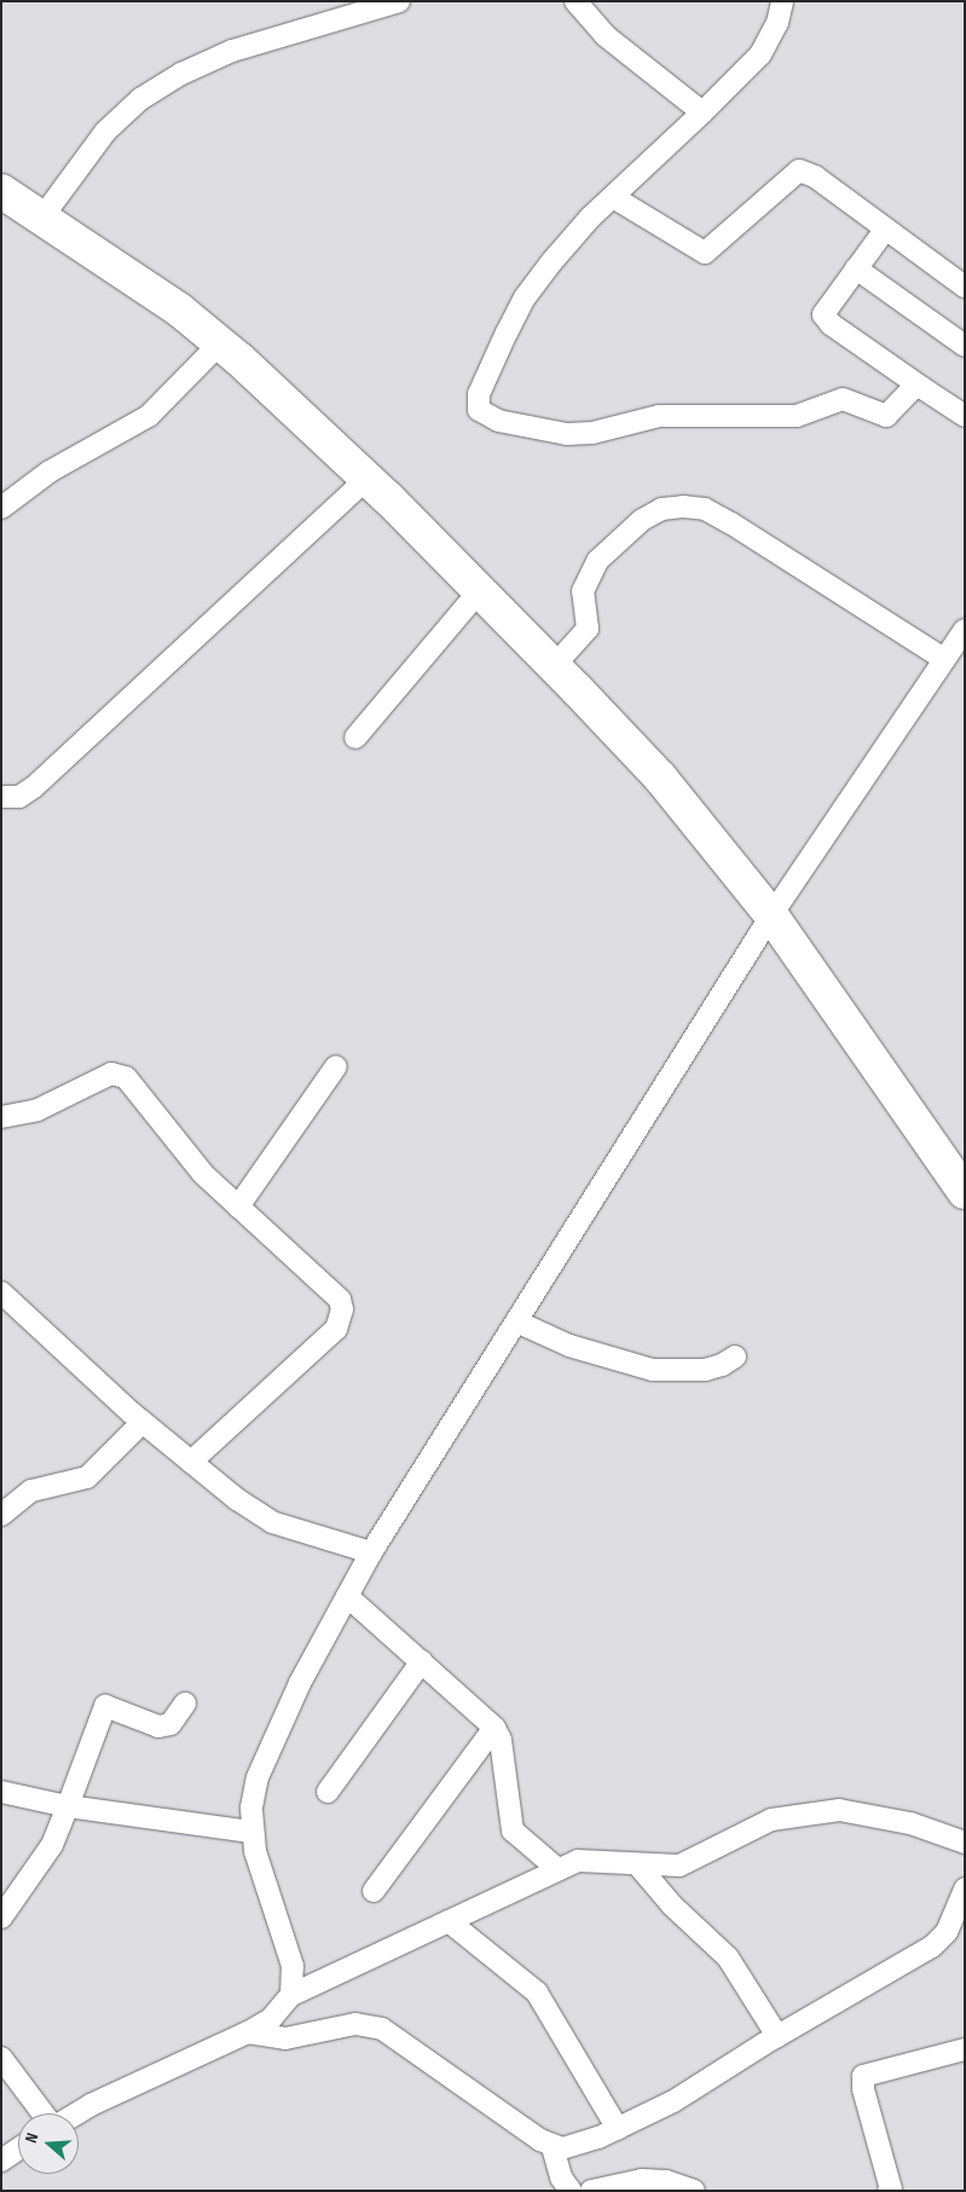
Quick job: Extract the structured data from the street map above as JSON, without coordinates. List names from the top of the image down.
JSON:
{
  "north": "left"
}
